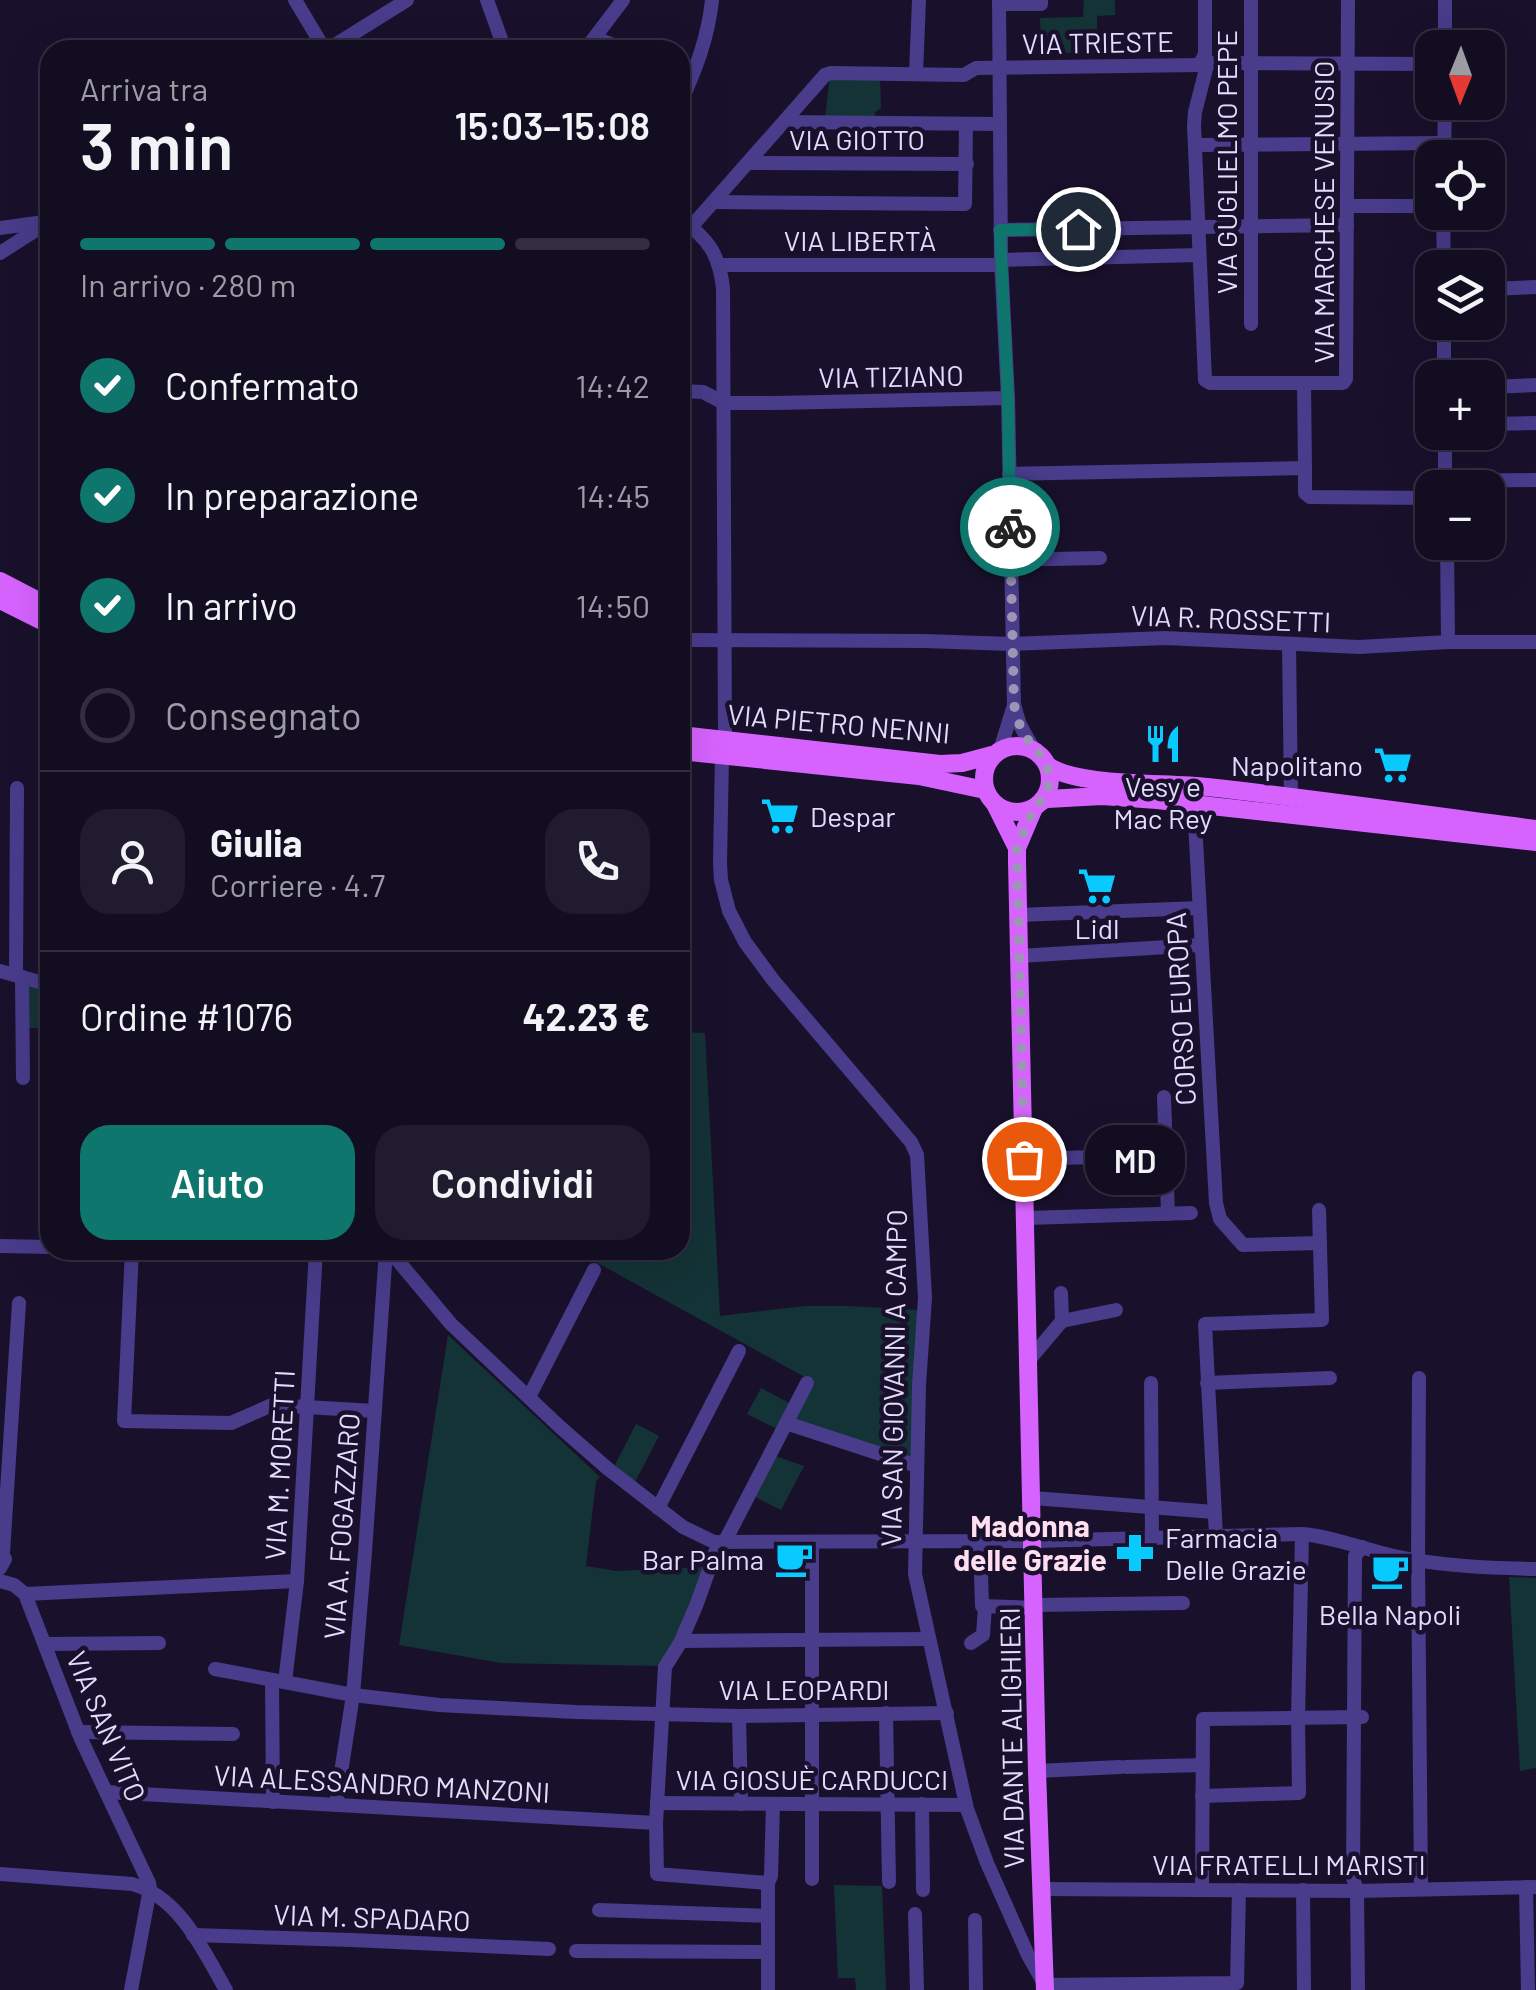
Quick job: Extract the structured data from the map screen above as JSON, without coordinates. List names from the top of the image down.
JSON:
{
  "streets": {
    "main road": ["VIA PIETRO NENNI", "VIA DANTE ALIGHIERI"],
    "street": [
      "VIA TRIESTE",
      "VIA GIOTTO",
      "VIA GUGLIELMO PEPE",
      "VIA MARCHESE VENUSIO",
      "VIA LIBERTÀ",
      "VIA TIZIANO",
      "VIA R. ROSSETTI",
      "CORSO EUROPA",
      "VIA SAN GIOVANNI A CAMPO",
      "VIA M. MORETTI",
      "VIA A. FOGAZZARO",
      "VIA LEOPARDI",
      "VIA SAN VITO",
      "VIA GIOSUÈ CARDUCCI",
      "VIA ALESSANDRO MANZONI",
      "VIA FRATELLI MARISTI",
      "VIA M. SPADARO"
    ]
  },
  "crossings": [
    ["VIA TRIESTE", "VIA GIOTTO"],
    ["VIA LIBERTÀ", "VIA SAN GIOVANNI A CAMPO"],
    ["VIA TIZIANO", "VIA SAN GIOVANNI A CAMPO"],
    ["VIA R. ROSSETTI", "VIA SAN GIOVANNI A CAMPO"],
    ["VIA PIETRO NENNI", "VIA SAN GIOVANNI A CAMPO"],
    ["VIA SAN GIOVANNI A CAMPO", "VIA LEOPARDI"],
    ["VIA SAN GIOVANNI A CAMPO", "VIA DANTE ALIGHIERI"],
    ["VIA SAN GIOVANNI A CAMPO", "VIA GIOSUÈ CARDUCCI"],
    ["VIA M. MORETTI", "VIA LEOPARDI"],
    ["VIA M. MORETTI", "VIA ALESSANDRO MANZONI"],
    ["VIA A. FOGAZZARO", "VIA LEOPARDI"],
    ["VIA A. FOGAZZARO", "VIA ALESSANDRO MANZONI"],
    ["VIA SAN VITO", "VIA ALESSANDRO MANZONI"],
    ["VIA DANTE ALIGHIERI", "VIA FRATELLI MARISTI"]
  ],
  "districts": ["Madonna delle Grazie"],
  "places": {
    "restaurant": ["Vesy e Mac Rey"],
    "supermarket": ["Napolitano", "Despar", "Lidl"],
    "other": ["MD"],
    "pharmacy": ["Farmacia Delle Grazie"],
    "cafe": ["Bar Palma", "Bella Napoli"]
  },
  "north": "bottom",
  "page": {
    "map_buttons": ["+", "−"],
    "heading": ["3 min", "Arriva tra", "15:03–15:08"],
    "panel": [
      "Giulia",
      "Corriere · 4.7",
      "Ordine #1076",
      "42.23 €"
    ],
    "bar": "In arrivo · 280 m",
    "list": [
      ["Confermato", "14:42"],
      ["In preparazione", "14:45"],
      ["In arrivo", "14:50"],
      "Consegnato"
    ],
    "buttons": ["Aiuto", "Condividi"],
    "bubble": "MD"
  }
}
